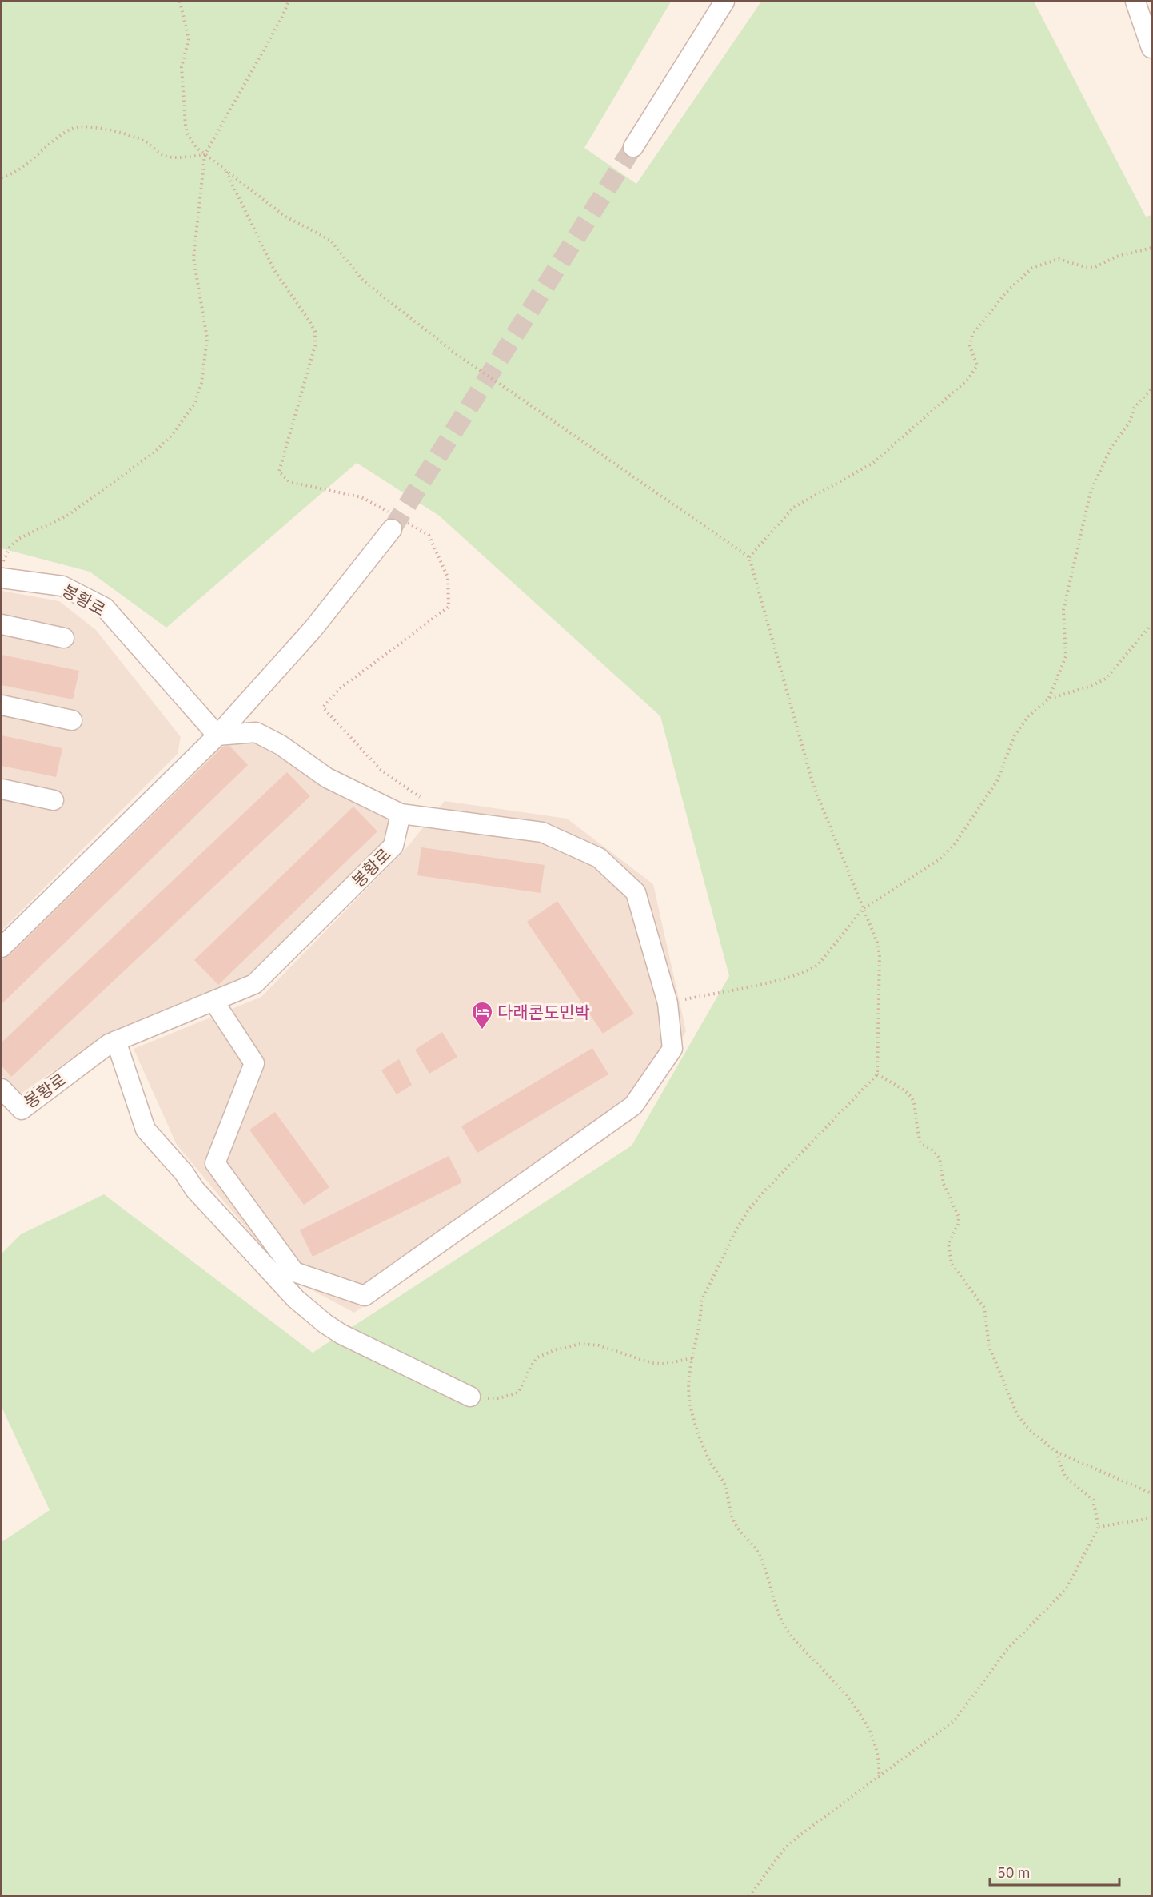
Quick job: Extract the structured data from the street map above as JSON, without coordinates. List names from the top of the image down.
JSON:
{
  "streets": {
    "street": ["봉황로"]
  },
  "places": {
    "hotel": ["다래콘도민박"]
  },
  "scale_bar": "50 m"
}
